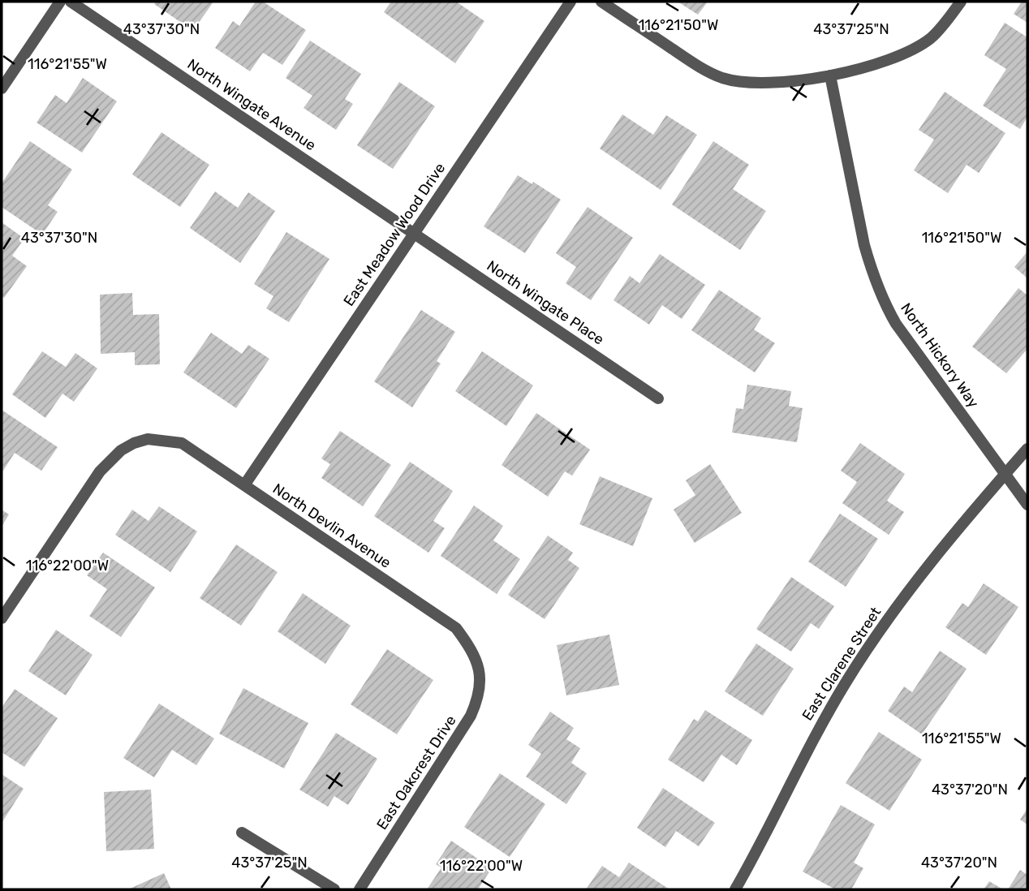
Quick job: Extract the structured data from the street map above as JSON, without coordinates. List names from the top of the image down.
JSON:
{
  "streets": {
    "street": [
      "North Wingate Avenue",
      "East Meadow Wood Drive",
      "North Wingate Place",
      "North Hickory Way",
      "North Devlin Avenue",
      "East Clarene Street",
      "East Oakcrest Drive"
    ]
  },
  "crossings": [
    ["North Wingate Avenue", "East Meadow Wood Drive"],
    ["North Wingate Avenue", "North Wingate Place"],
    ["East Meadow Wood Drive", "North Wingate Place"],
    ["East Meadow Wood Drive", "North Devlin Avenue"],
    ["North Hickory Way", "East Clarene Street"],
    ["North Devlin Avenue", "East Oakcrest Drive"]
  ],
  "coordinates": [
    "116°21'50\"W",
    "43°37'30\"N",
    "43°37'25\"N",
    "116°21'55\"W",
    "116°22'00\"W",
    "43°37'20\"N"
  ]
}
